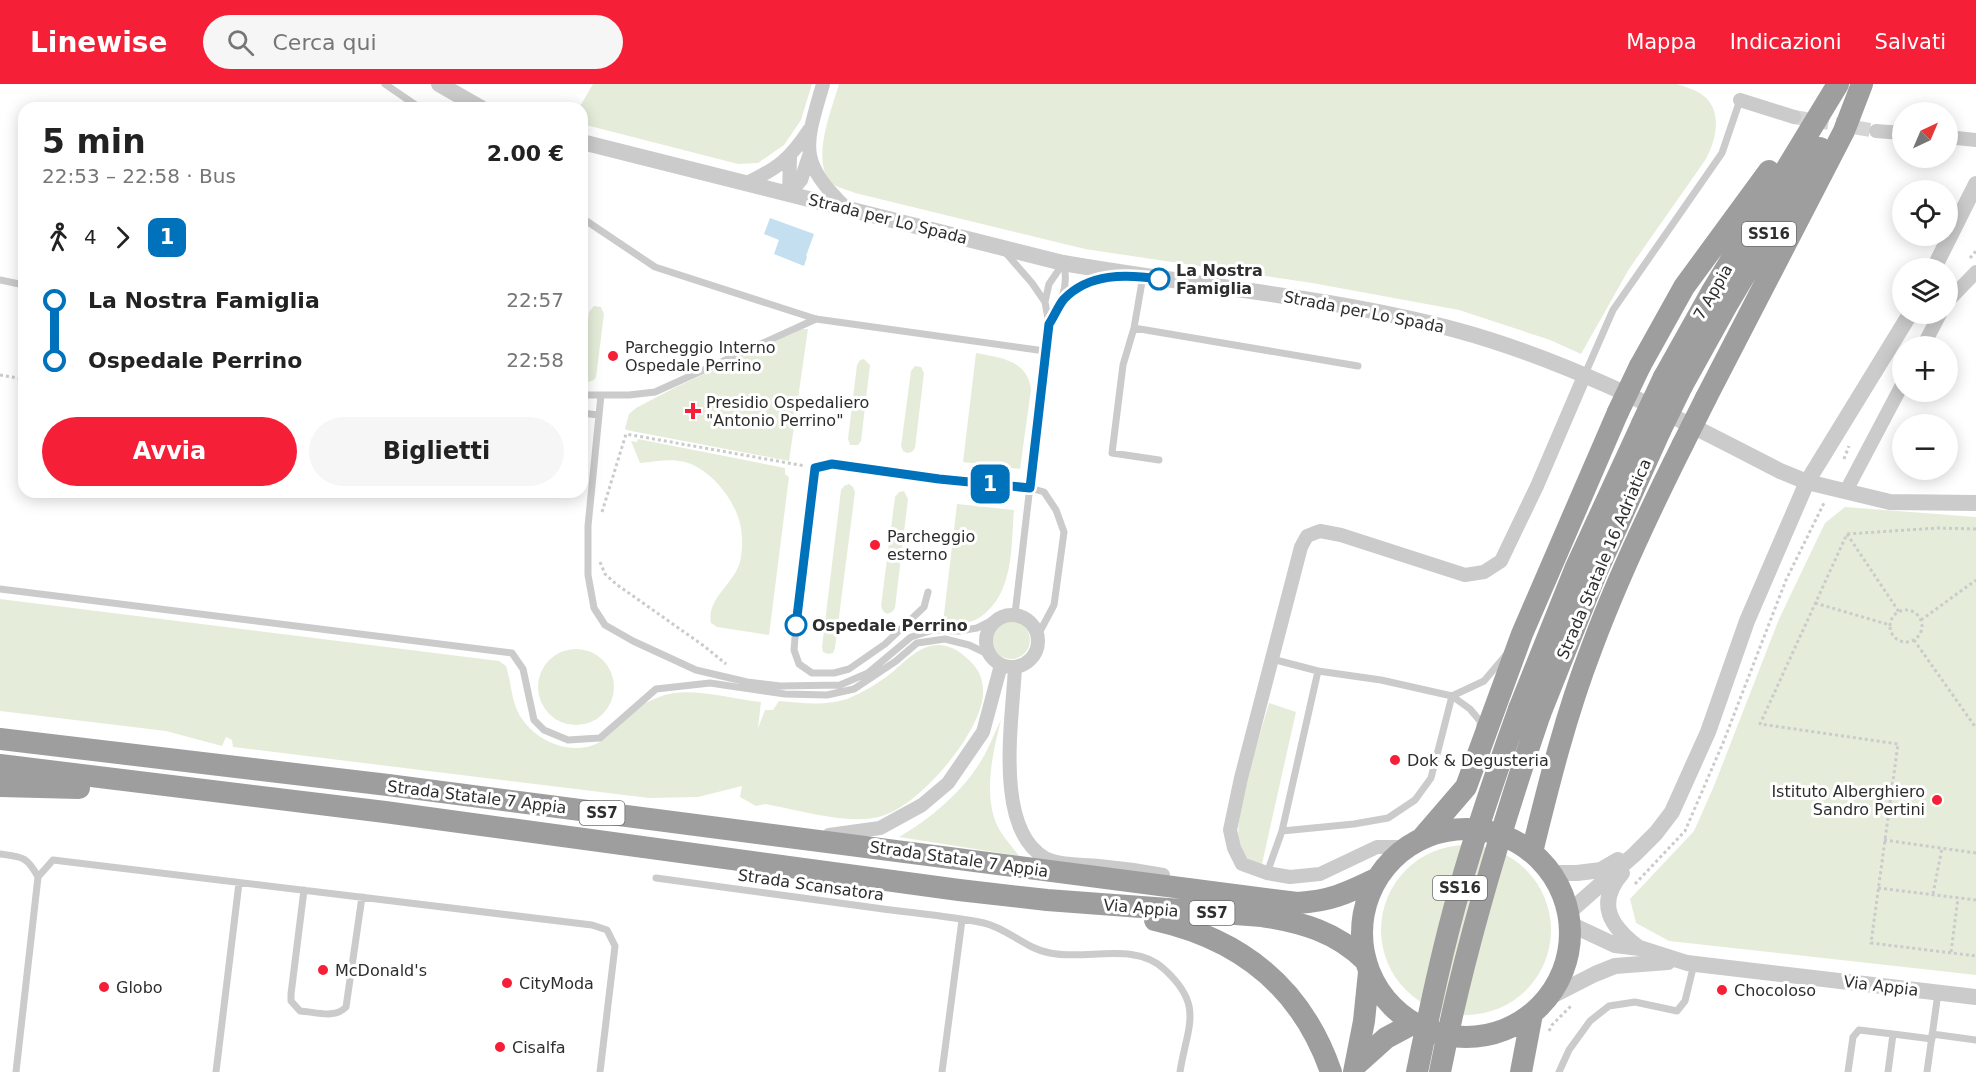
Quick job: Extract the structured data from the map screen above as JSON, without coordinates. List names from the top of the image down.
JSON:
{
  "streets": {
    "highway": [
      "SS16",
      "7 Appia",
      "Strada Statale 16 Adriatica",
      "Strada Statale 7 Appia",
      "SS7",
      "Via Appia"
    ],
    "street": ["Strada per Lo Spada"],
    "lane": ["Strada Scansatora"]
  },
  "crossings": [
    ["7 Appia", "Strada Statale 16 Adriatica"],
    ["Strada Statale 7 Appia", "Via Appia"]
  ],
  "places": {
    "other": [
      "La Nostra Famiglia",
      "Parcheggio Interno Ospedale Perrino",
      "Parcheggio esterno",
      "Ospedale Perrino",
      "Dok & Degusteria",
      "Istituto Alberghiero Sandro Pertini",
      "McDonald's",
      "CityModa",
      "Globo",
      "Chocoloso",
      "Cisalfa"
    ],
    "health": ["Presidio Ospedaliero \"Antonio Perrino\""]
  },
  "lines": ["bus line 1"],
  "north": "top right",
  "page": {
    "header": "Linewise",
    "search": "Cerca qui",
    "nav": ["Mappa", "Indicazioni", "Salvati"],
    "on_map": "1",
    "map_buttons": ["+", "−"],
    "heading": ["5 min", "22:53 – 22:58 · Bus", "2.00 €"],
    "legs": ["4", "1"],
    "list": [
      {
        "name": "La Nostra Famiglia",
        "value": "22:57"
      },
      {
        "name": "Ospedale Perrino",
        "value": "22:58"
      }
    ],
    "buttons": ["Avvia", "Biglietti"]
  }
}
